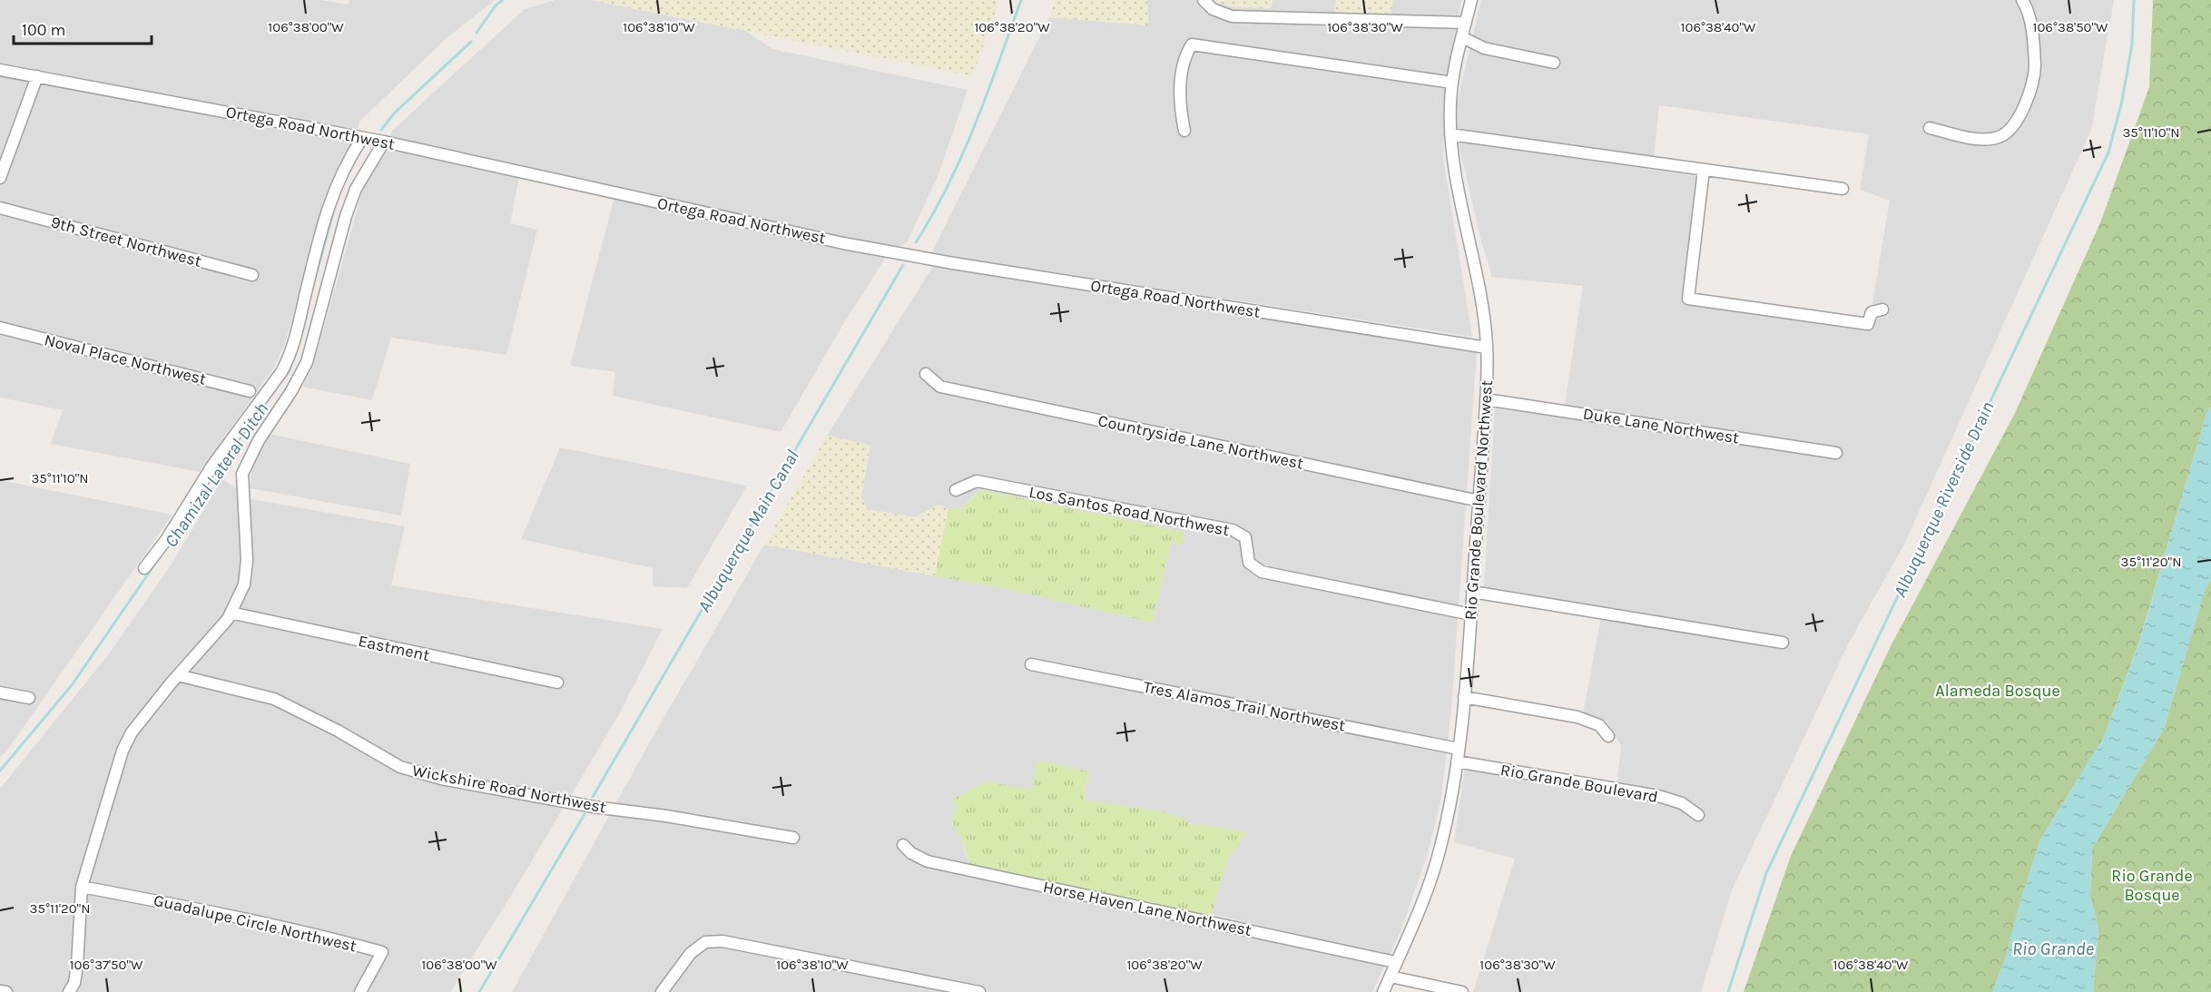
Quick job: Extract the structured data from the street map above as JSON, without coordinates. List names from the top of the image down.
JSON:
{
  "streets": {
    "street": [
      "Ortega Road Northwest",
      "9th Street Northwest",
      "Noval Place Northwest",
      "Duke Lane Northwest",
      "Countryside Lane Northwest",
      "Rio Grande Boulevard Northwest",
      "Los Santos Road Northwest",
      "Eastment",
      "Tres Alamos Trail Northwest",
      "Rio Grande Boulevard",
      "Wickshire Road Northwest",
      "Horse Haven Lane Northwest",
      "Guadalupe Circle Northwest"
    ]
  },
  "crossings": [
    ["Ortega Road Northwest", "Rio Grande Boulevard Northwest"],
    ["Duke Lane Northwest", "Rio Grande Boulevard Northwest"],
    ["Countryside Lane Northwest", "Rio Grande Boulevard Northwest"],
    ["Rio Grande Boulevard Northwest", "Los Santos Road Northwest"],
    ["Rio Grande Boulevard Northwest", "Tres Alamos Trail Northwest"],
    ["Rio Grande Boulevard Northwest", "Rio Grande Boulevard"],
    ["Rio Grande Boulevard Northwest", "Horse Haven Lane Northwest"]
  ],
  "water": [
    "Chamizal Lateral Ditch",
    "Albuquerque Riverside Drain",
    "Albuquerque Main Canal",
    "Rio Grande"
  ],
  "parks": ["Alameda Bosque", "Rio Grande Bosque"],
  "scale_bar": "100 m",
  "coordinates": [
    "106°38'00\"W",
    "106°38'10\"W",
    "106°38'20\"W",
    "106°38'30\"W",
    "106°38'40\"W",
    "106°38'50\"W",
    "35°11'10\"N",
    "35°11'20\"N",
    "106°37'50\"W"
  ]
}
